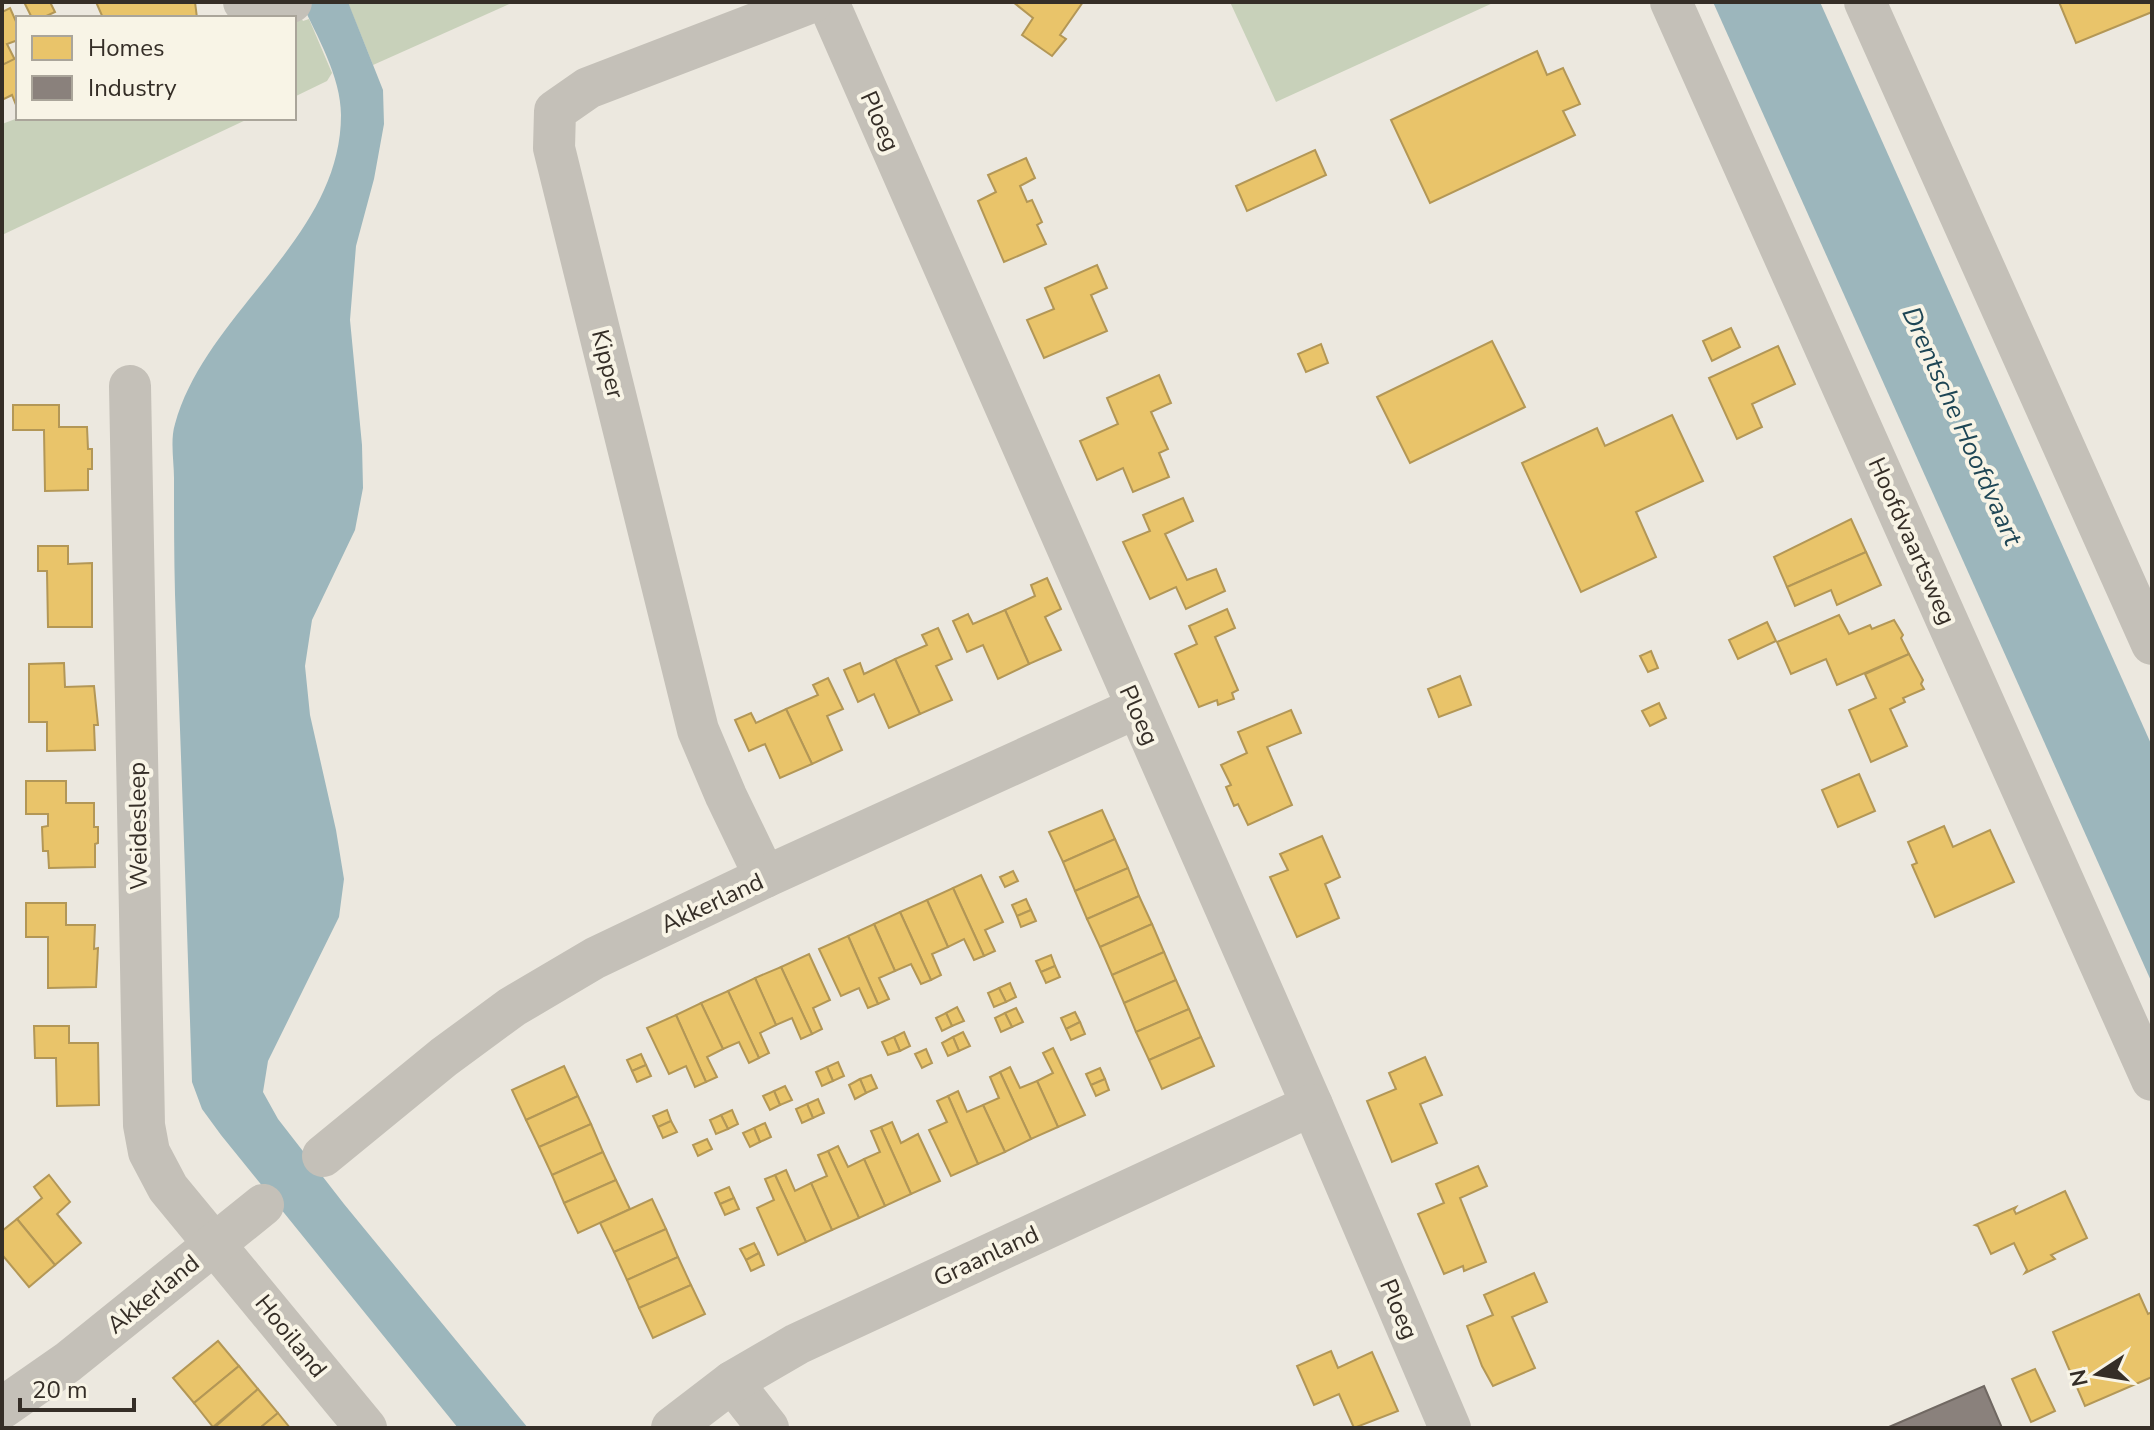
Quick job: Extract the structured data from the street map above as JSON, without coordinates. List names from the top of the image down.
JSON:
{
  "streets": {
    "street": [
      "Ploeg",
      "Kipper",
      "Hoofdvaartsweg",
      "Weidesleep",
      "Akkerland",
      "Graanland",
      "Hooiland"
    ]
  },
  "crossings": [
    ["Ploeg", "Akkerland"],
    ["Ploeg", "Graanland"],
    ["Kipper", "Akkerland"],
    ["Weidesleep", "Akkerland"],
    ["Weidesleep", "Hooiland"],
    ["Akkerland", "Hooiland"]
  ],
  "water": ["Drentsche Hoofdvaart"],
  "legend": ["Homes", "Industry"],
  "scale_bar": "20 m",
  "north": "left"
}
